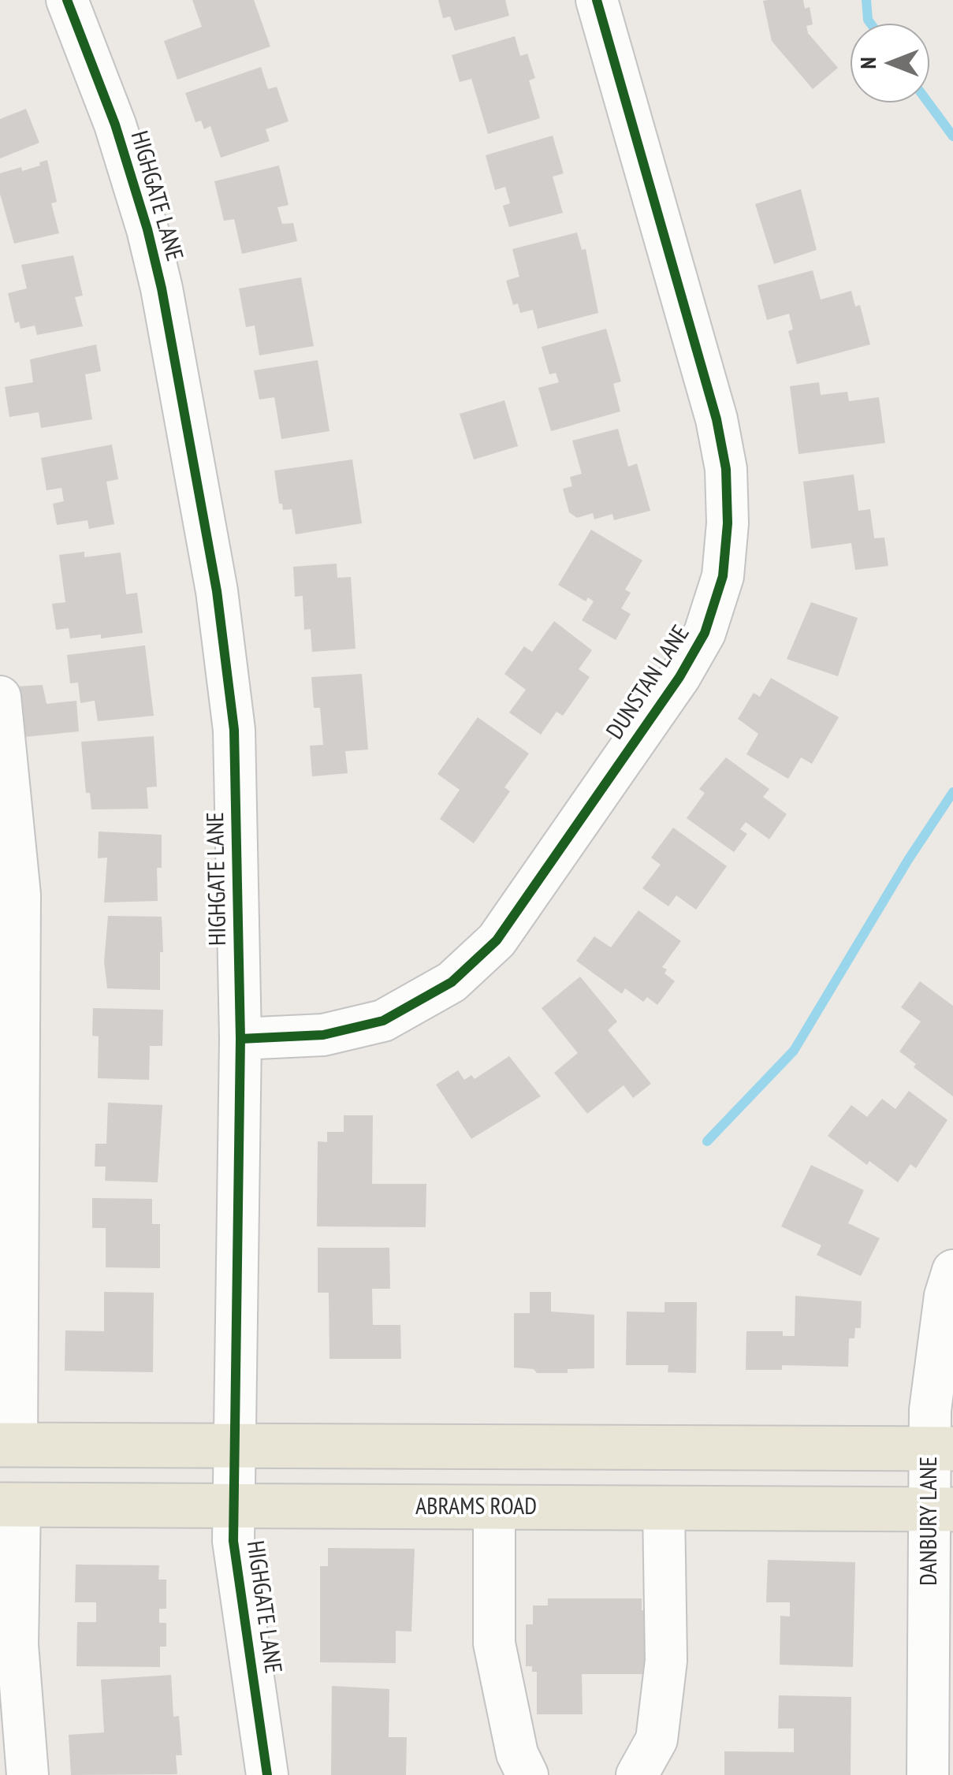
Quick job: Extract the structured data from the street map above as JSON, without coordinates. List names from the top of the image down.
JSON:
{
  "streets": {
    "main road": ["ABRAMS ROAD"],
    "street": ["HIGHGATE LANE", "DUNSTAN LANE", "DANBURY LANE"]
  },
  "crossings": [
    ["HIGHGATE LANE", "DUNSTAN LANE"],
    ["HIGHGATE LANE", "ABRAMS ROAD"],
    ["ABRAMS ROAD", "DANBURY LANE"]
  ],
  "north": "left"
}
